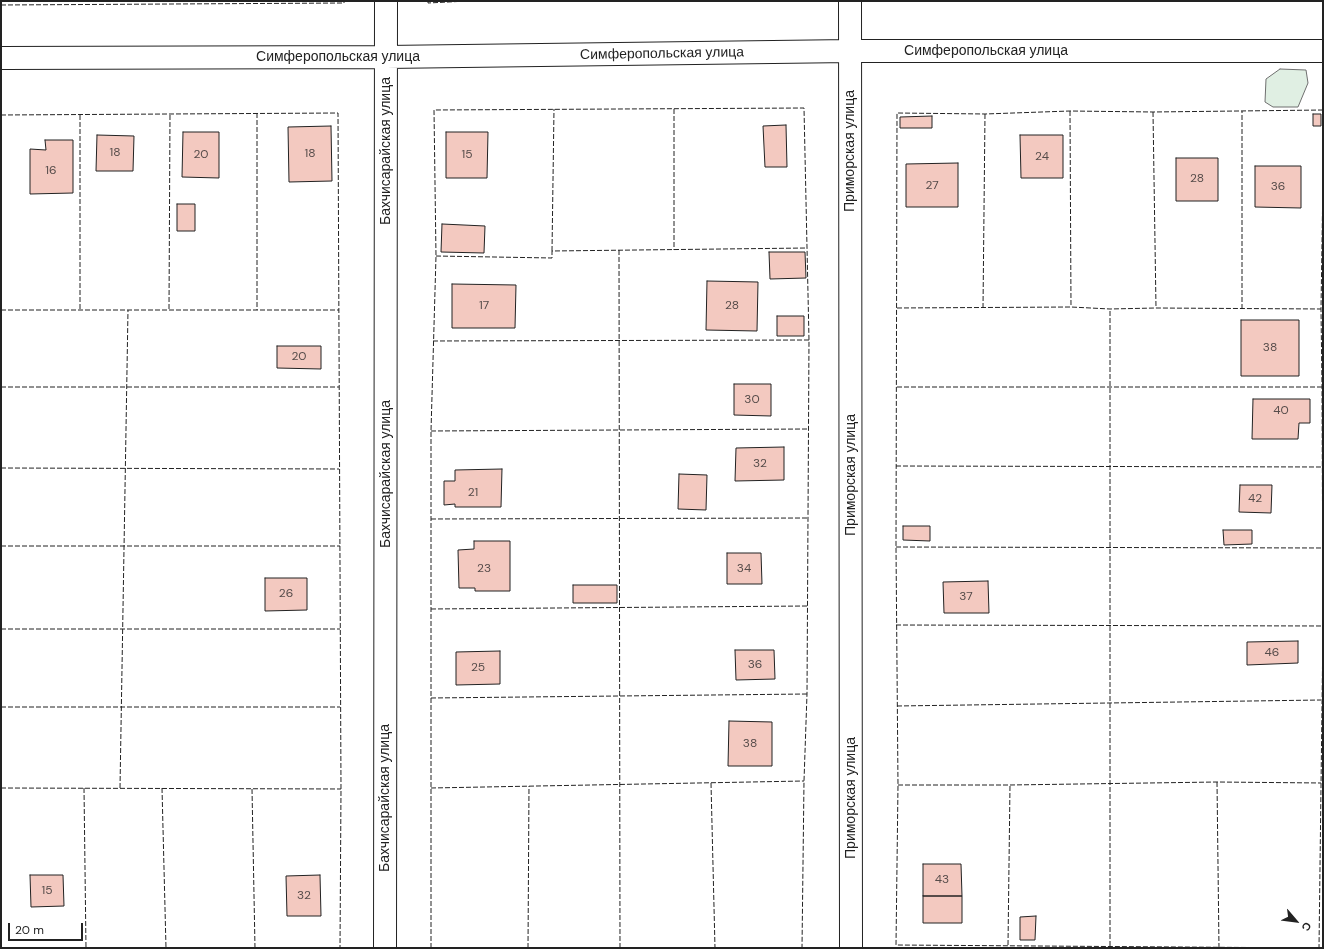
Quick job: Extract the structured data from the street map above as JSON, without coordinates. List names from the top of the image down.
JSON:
{
  "streets": {
    "street": ["Симферопольская улица", "Бахчисарайская улица", "Приморская улица"]
  },
  "crossings": [
    ["Симферопольская улица", "Бахчисарайская улица"],
    ["Симферопольская улица", "Приморская улица"]
  ],
  "house_numbers": [
    "18",
    "18",
    "20",
    "15",
    "24",
    "16",
    "28",
    "27",
    "36",
    "17",
    "28",
    "38",
    "20",
    "30",
    "40",
    "32",
    "21",
    "42",
    "23",
    "34",
    "26",
    "37",
    "46",
    "36",
    "25",
    "38",
    "43",
    "15",
    "32"
  ],
  "scale_bar": "20 m",
  "north": "bottom right"
}
